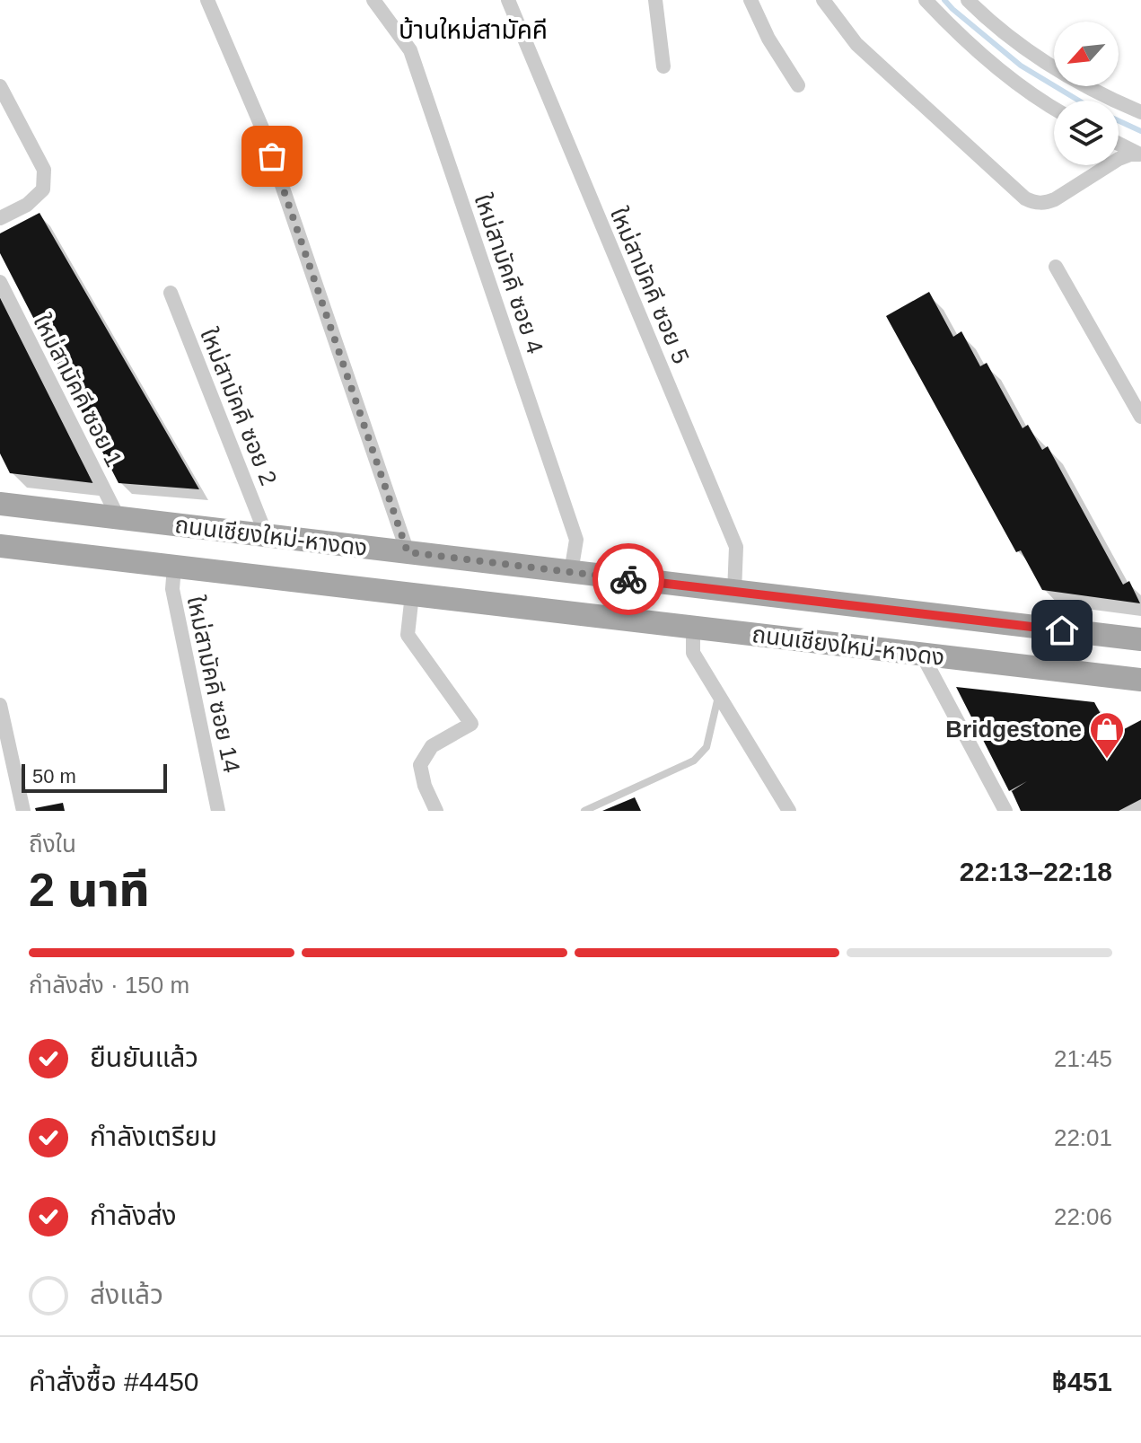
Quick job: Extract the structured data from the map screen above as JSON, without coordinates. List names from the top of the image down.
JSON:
{
  "streets": {
    "main road": ["ถนนเชียงใหม่-หางดง"],
    "street": [
      "ใหม่สามัคคี ซอย 4",
      "ใหม่สามัคคี ซอย 5",
      "ใหม่สามัคคี ซอย 1",
      "ใหม่สามัคคี ซอย 2",
      "ใหม่สามัคคี ซอย 14"
    ]
  },
  "crossings": [
    ["ใหม่สามัคคี ซอย 4", "ถนนเชียงใหม่-หางดง"],
    ["ใหม่สามัคคี ซอย 5", "ถนนเชียงใหม่-หางดง"],
    ["ใหม่สามัคคี ซอย 1", "ถนนเชียงใหม่-หางดง"],
    ["ใหม่สามัคคี ซอย 2", "ถนนเชียงใหม่-หางดง"],
    ["ถนนเชียงใหม่-หางดง", "ใหม่สามัคคี ซอย 14"]
  ],
  "districts": ["บ้านใหม่สามัคคี"],
  "places": {
    "shop": ["Bridgestone"]
  },
  "scale_bar": "50 m",
  "north": "bottom left",
  "page": {
    "scale": "50 m",
    "heading": ["2 นาที", "ถึงใน", "22:13–22:18"],
    "panel": ["คำสั่งซื้อ #4450", "฿451"],
    "bar": "กำลังส่ง · 150 m",
    "list": [
      ["ยืนยันแล้ว", "21:45"],
      ["กำลังเตรียม", "22:01"],
      ["กำลังส่ง", "22:06"],
      "ส่งแล้ว"
    ]
  }
}
